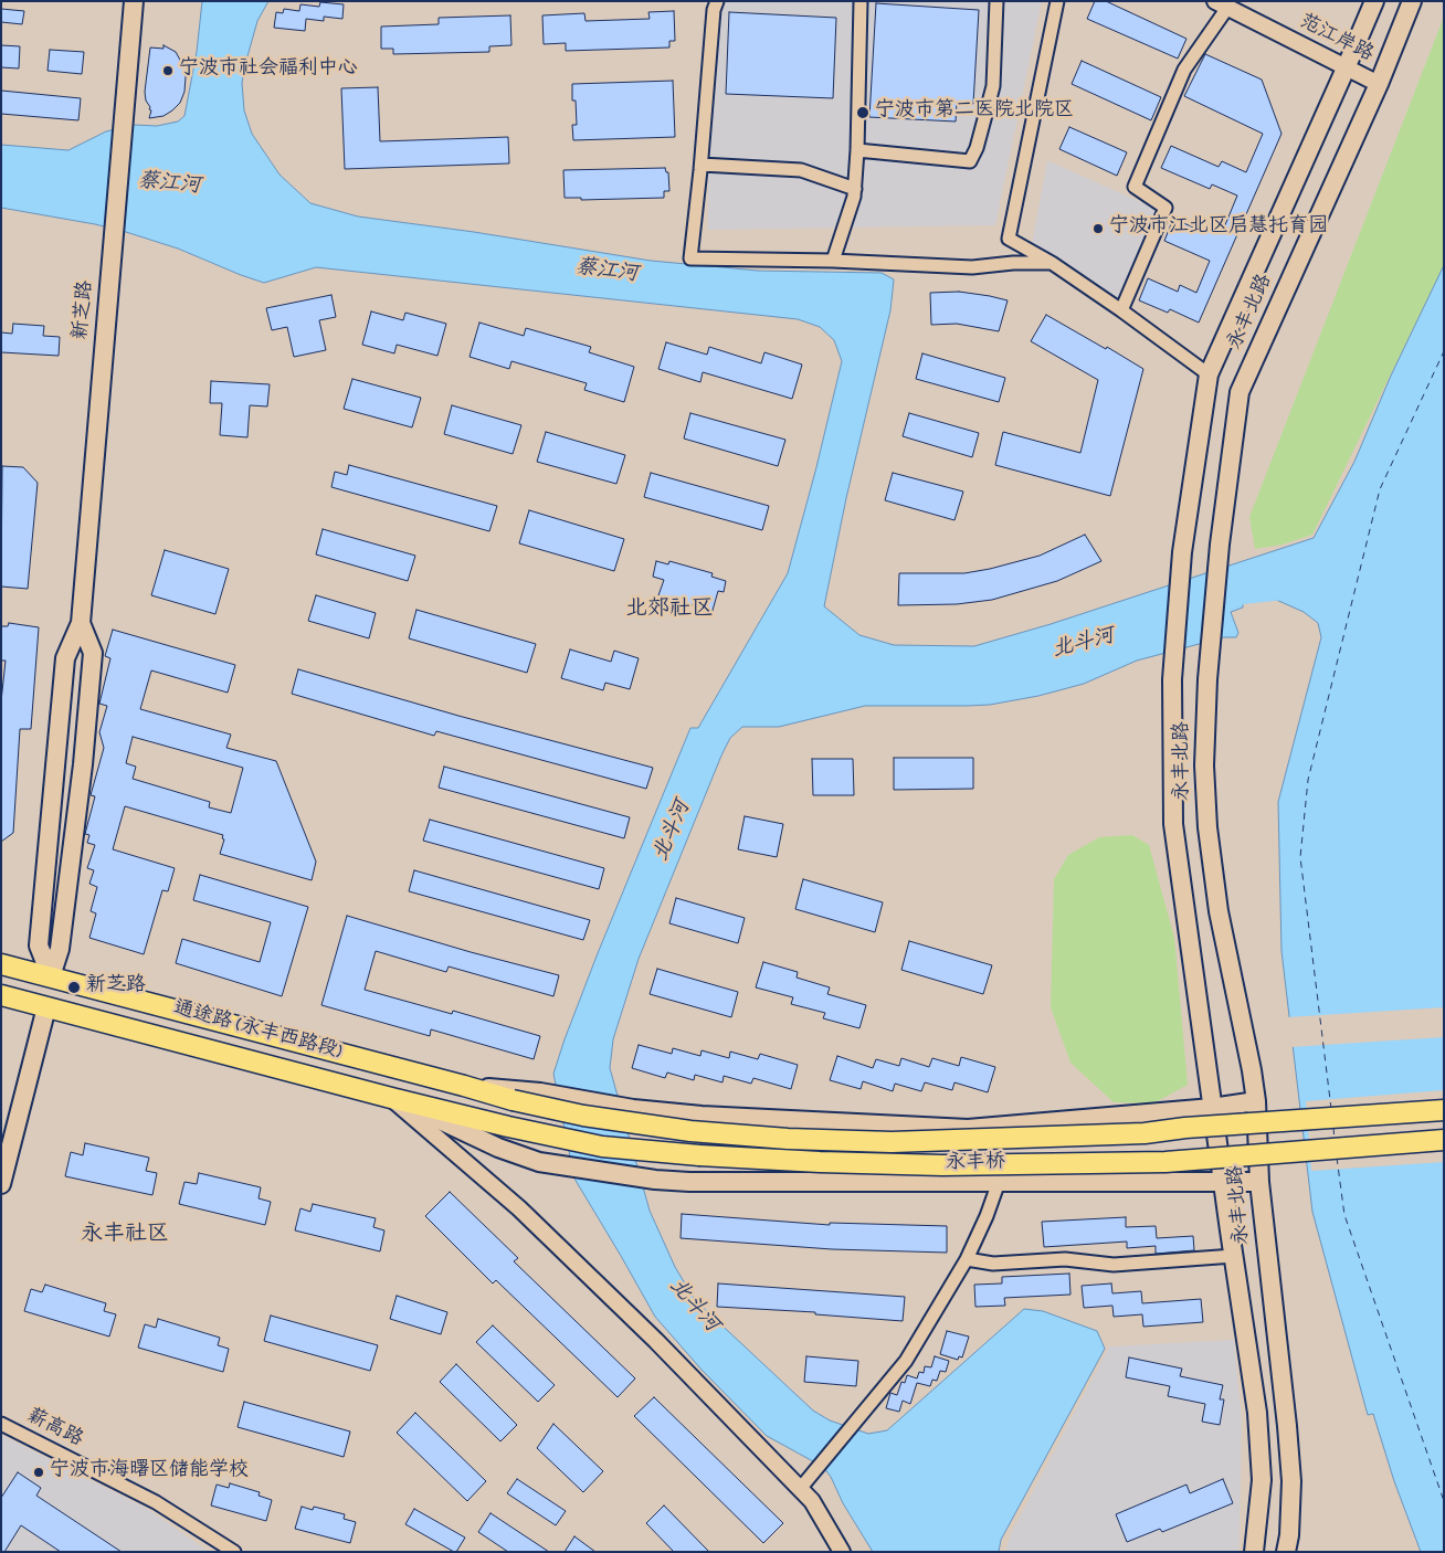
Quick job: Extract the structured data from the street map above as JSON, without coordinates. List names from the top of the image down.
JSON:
{
  "streets": {
    "main road": [
      "新芝路",
      "永丰北路",
      "通途路 (永丰西路段)",
      "永丰桥"
    ],
    "street": ["范江岸路", "薪高路"]
  },
  "crossings": [
    ["范江岸路", "永丰北路"],
    ["新芝路", "通途路 (永丰西路段)"],
    ["通途路 (永丰西路段)", "永丰桥"]
  ],
  "districts": ["北郊社区", "永丰社区"],
  "water": ["蔡江河", "北斗河"],
  "places": [
    "宁波市社会福利中心",
    "宁波市第二医院北院区",
    "宁波市江北区启慧托育园",
    "新芝路",
    "宁波市海曙区储能学校"
  ]
}
